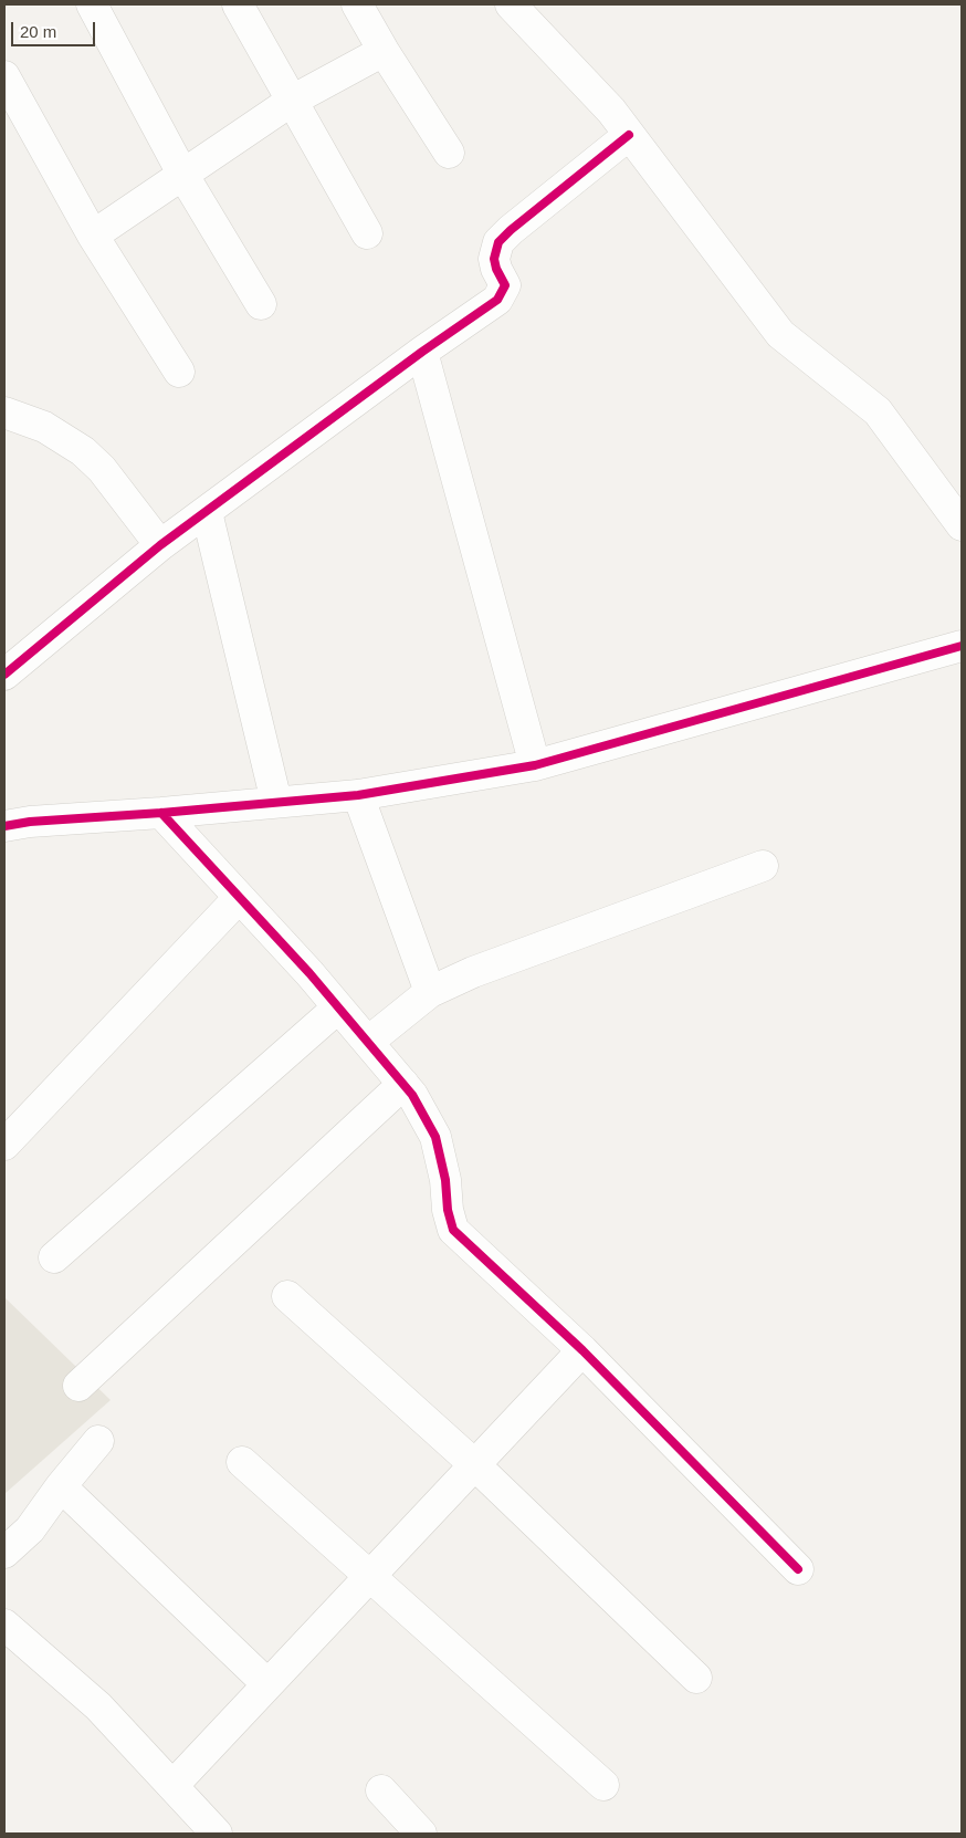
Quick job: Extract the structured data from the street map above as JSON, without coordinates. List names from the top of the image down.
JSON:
{
  "scale_bar": "20 m"
}
